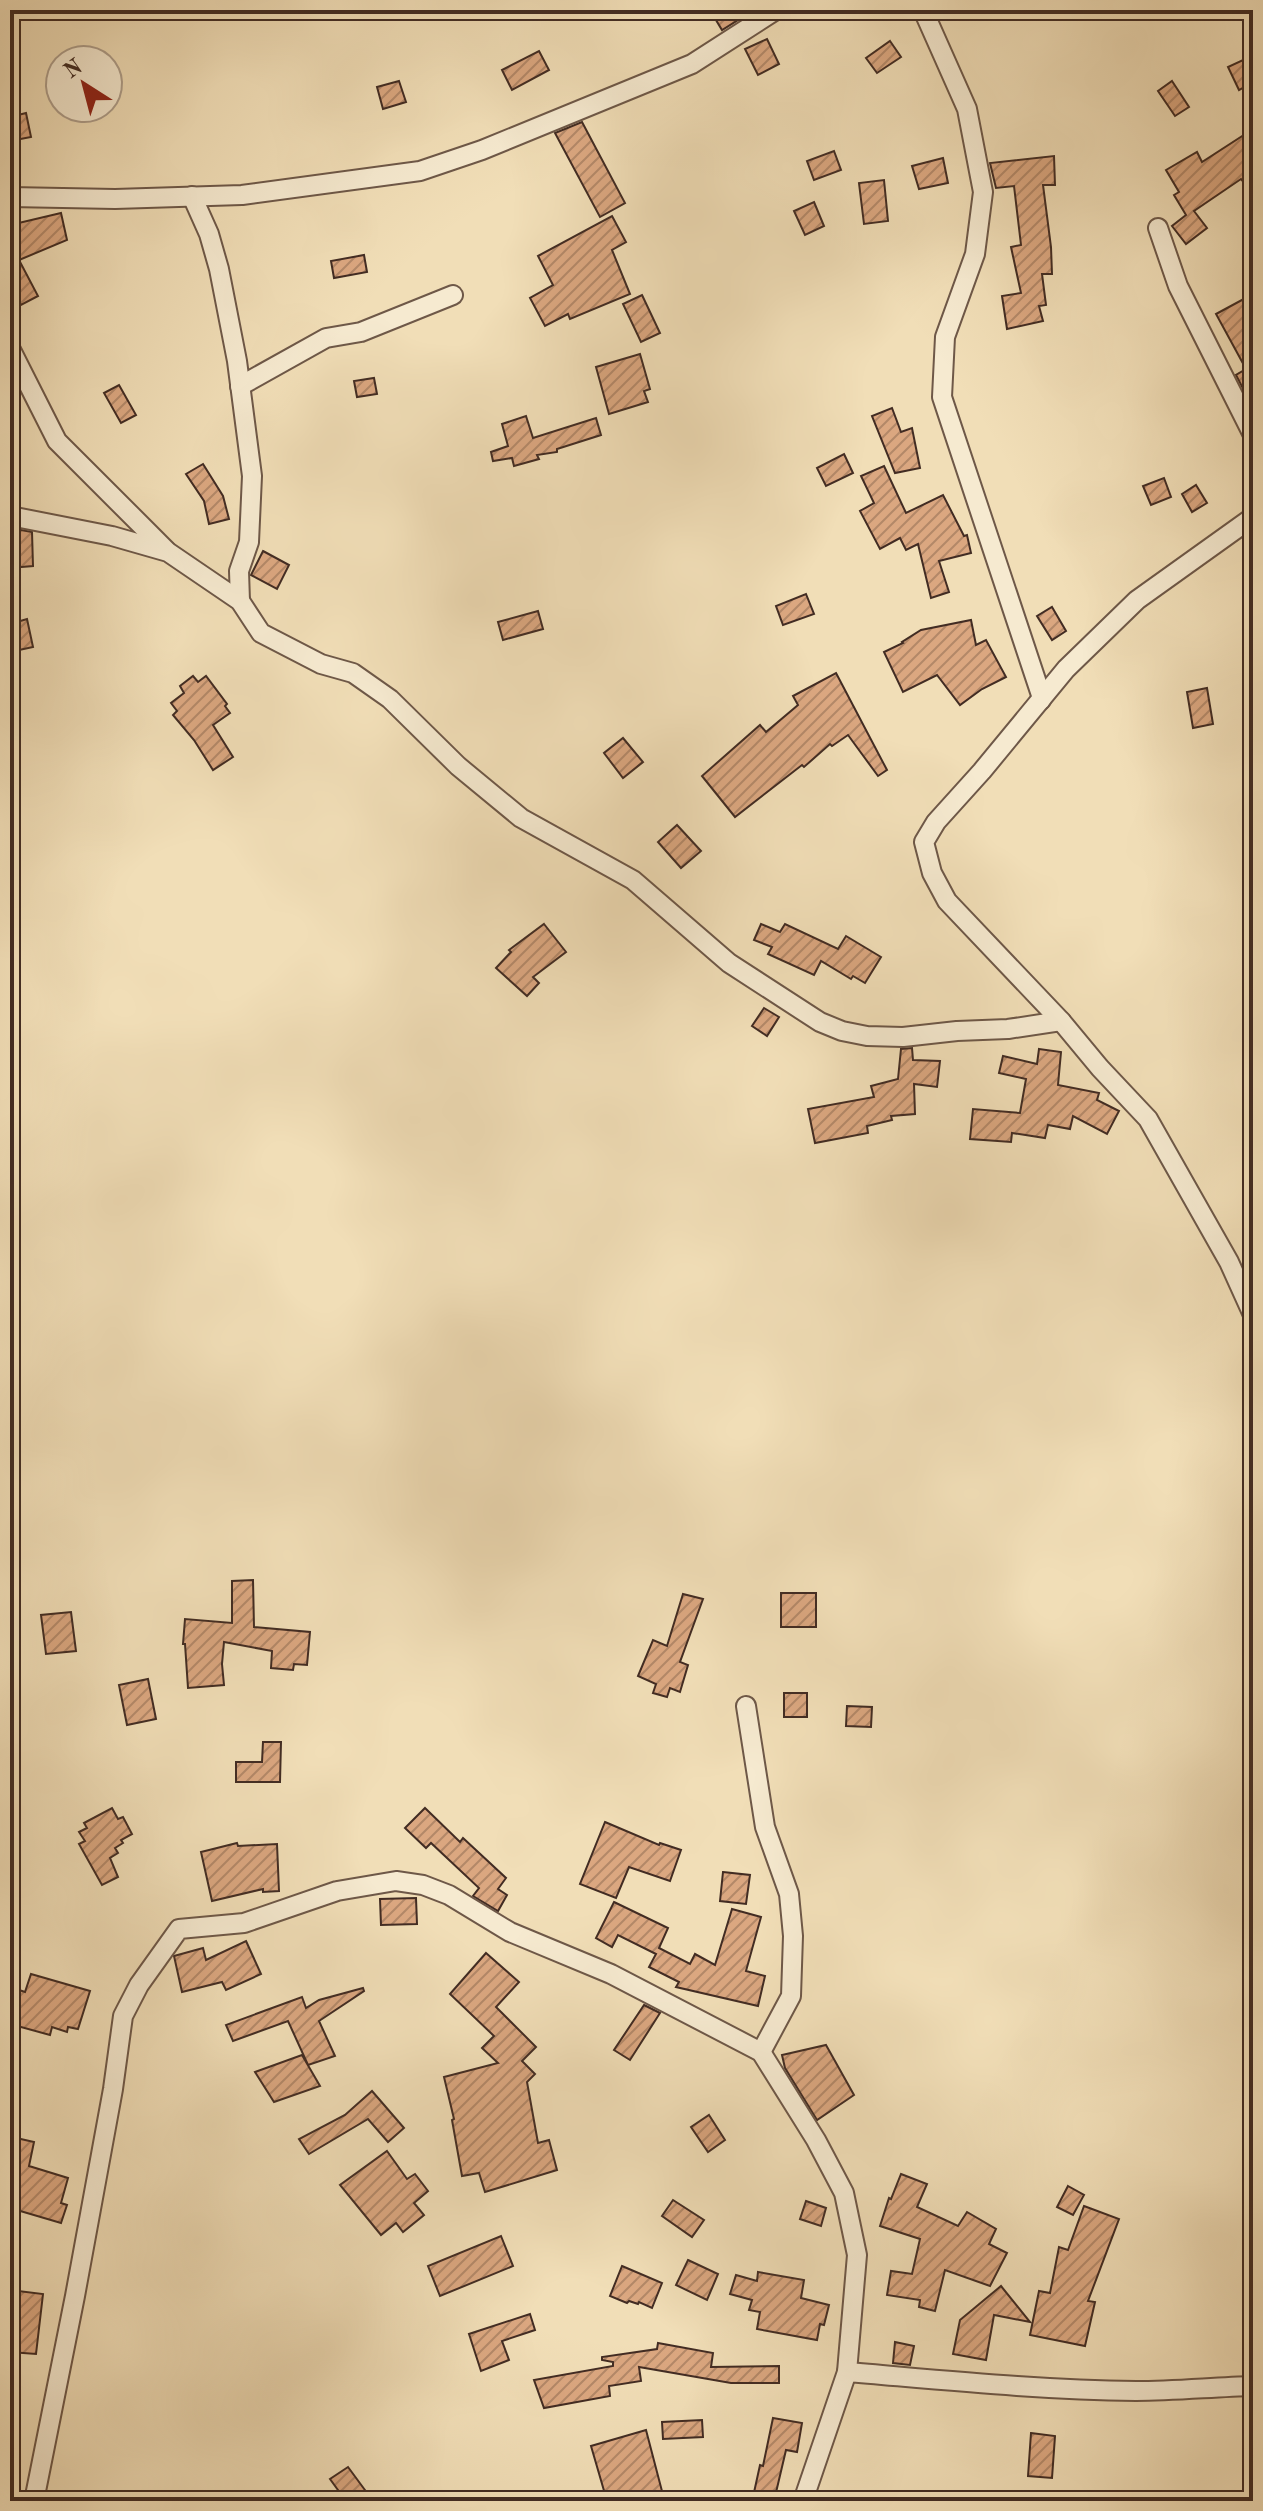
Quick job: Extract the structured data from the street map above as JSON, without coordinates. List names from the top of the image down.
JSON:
{
  "north": "top left"
}
